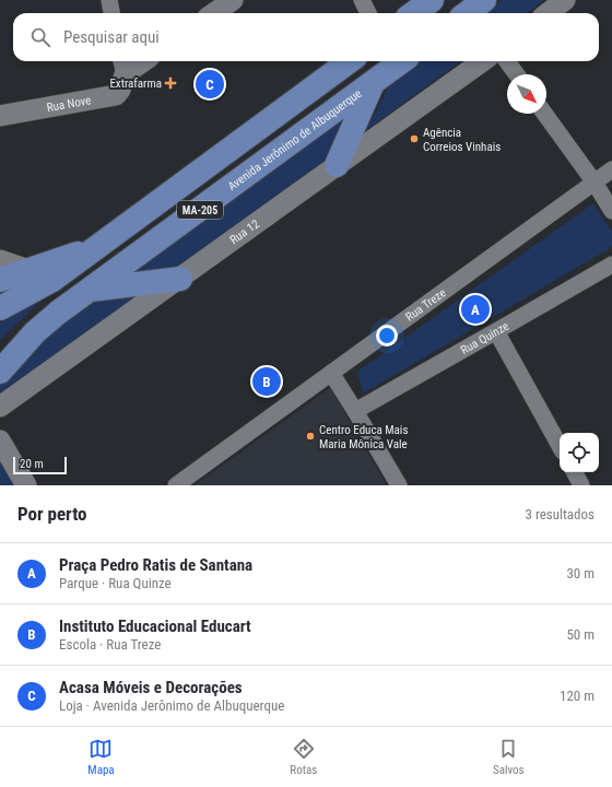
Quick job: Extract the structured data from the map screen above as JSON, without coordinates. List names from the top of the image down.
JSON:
{
  "streets": {
    "main road": ["Avenida Jerônimo de Albuquerque", "MA-205"],
    "street": [
      "Rua Nove",
      "Rua 12",
      "Rua Treze",
      "Rua Quinze"
    ]
  },
  "places": {
    "health": ["Extrafarma"],
    "other": ["Agência Correios Vinhais", "Centro Educa Mais Maria Mônica Vale"]
  },
  "scale_bar": "20 m",
  "north": "bottom right",
  "page": {
    "search": "Pesquisar aqui",
    "pins": ["C", "A", "B"],
    "scale": "20 m",
    "heading": ["Por perto", "3 resultados"],
    "list": [
      {
        "mark": "A",
        "name": "Praça Pedro Ratis de Santana",
        "note": "Parque · Rua Quinze",
        "value": "30 m"
      },
      {
        "mark": "B",
        "name": "Instituto Educacional Educart",
        "note": "Escola · Rua Treze",
        "value": "50 m"
      },
      {
        "mark": "C",
        "name": "Acasa Móveis e Decorações",
        "note": "Loja · Avenida Jerônimo de Albuquerque",
        "value": "120 m"
      }
    ],
    "nav": ["Mapa", "Rotas", "Salvos"]
  }
}
